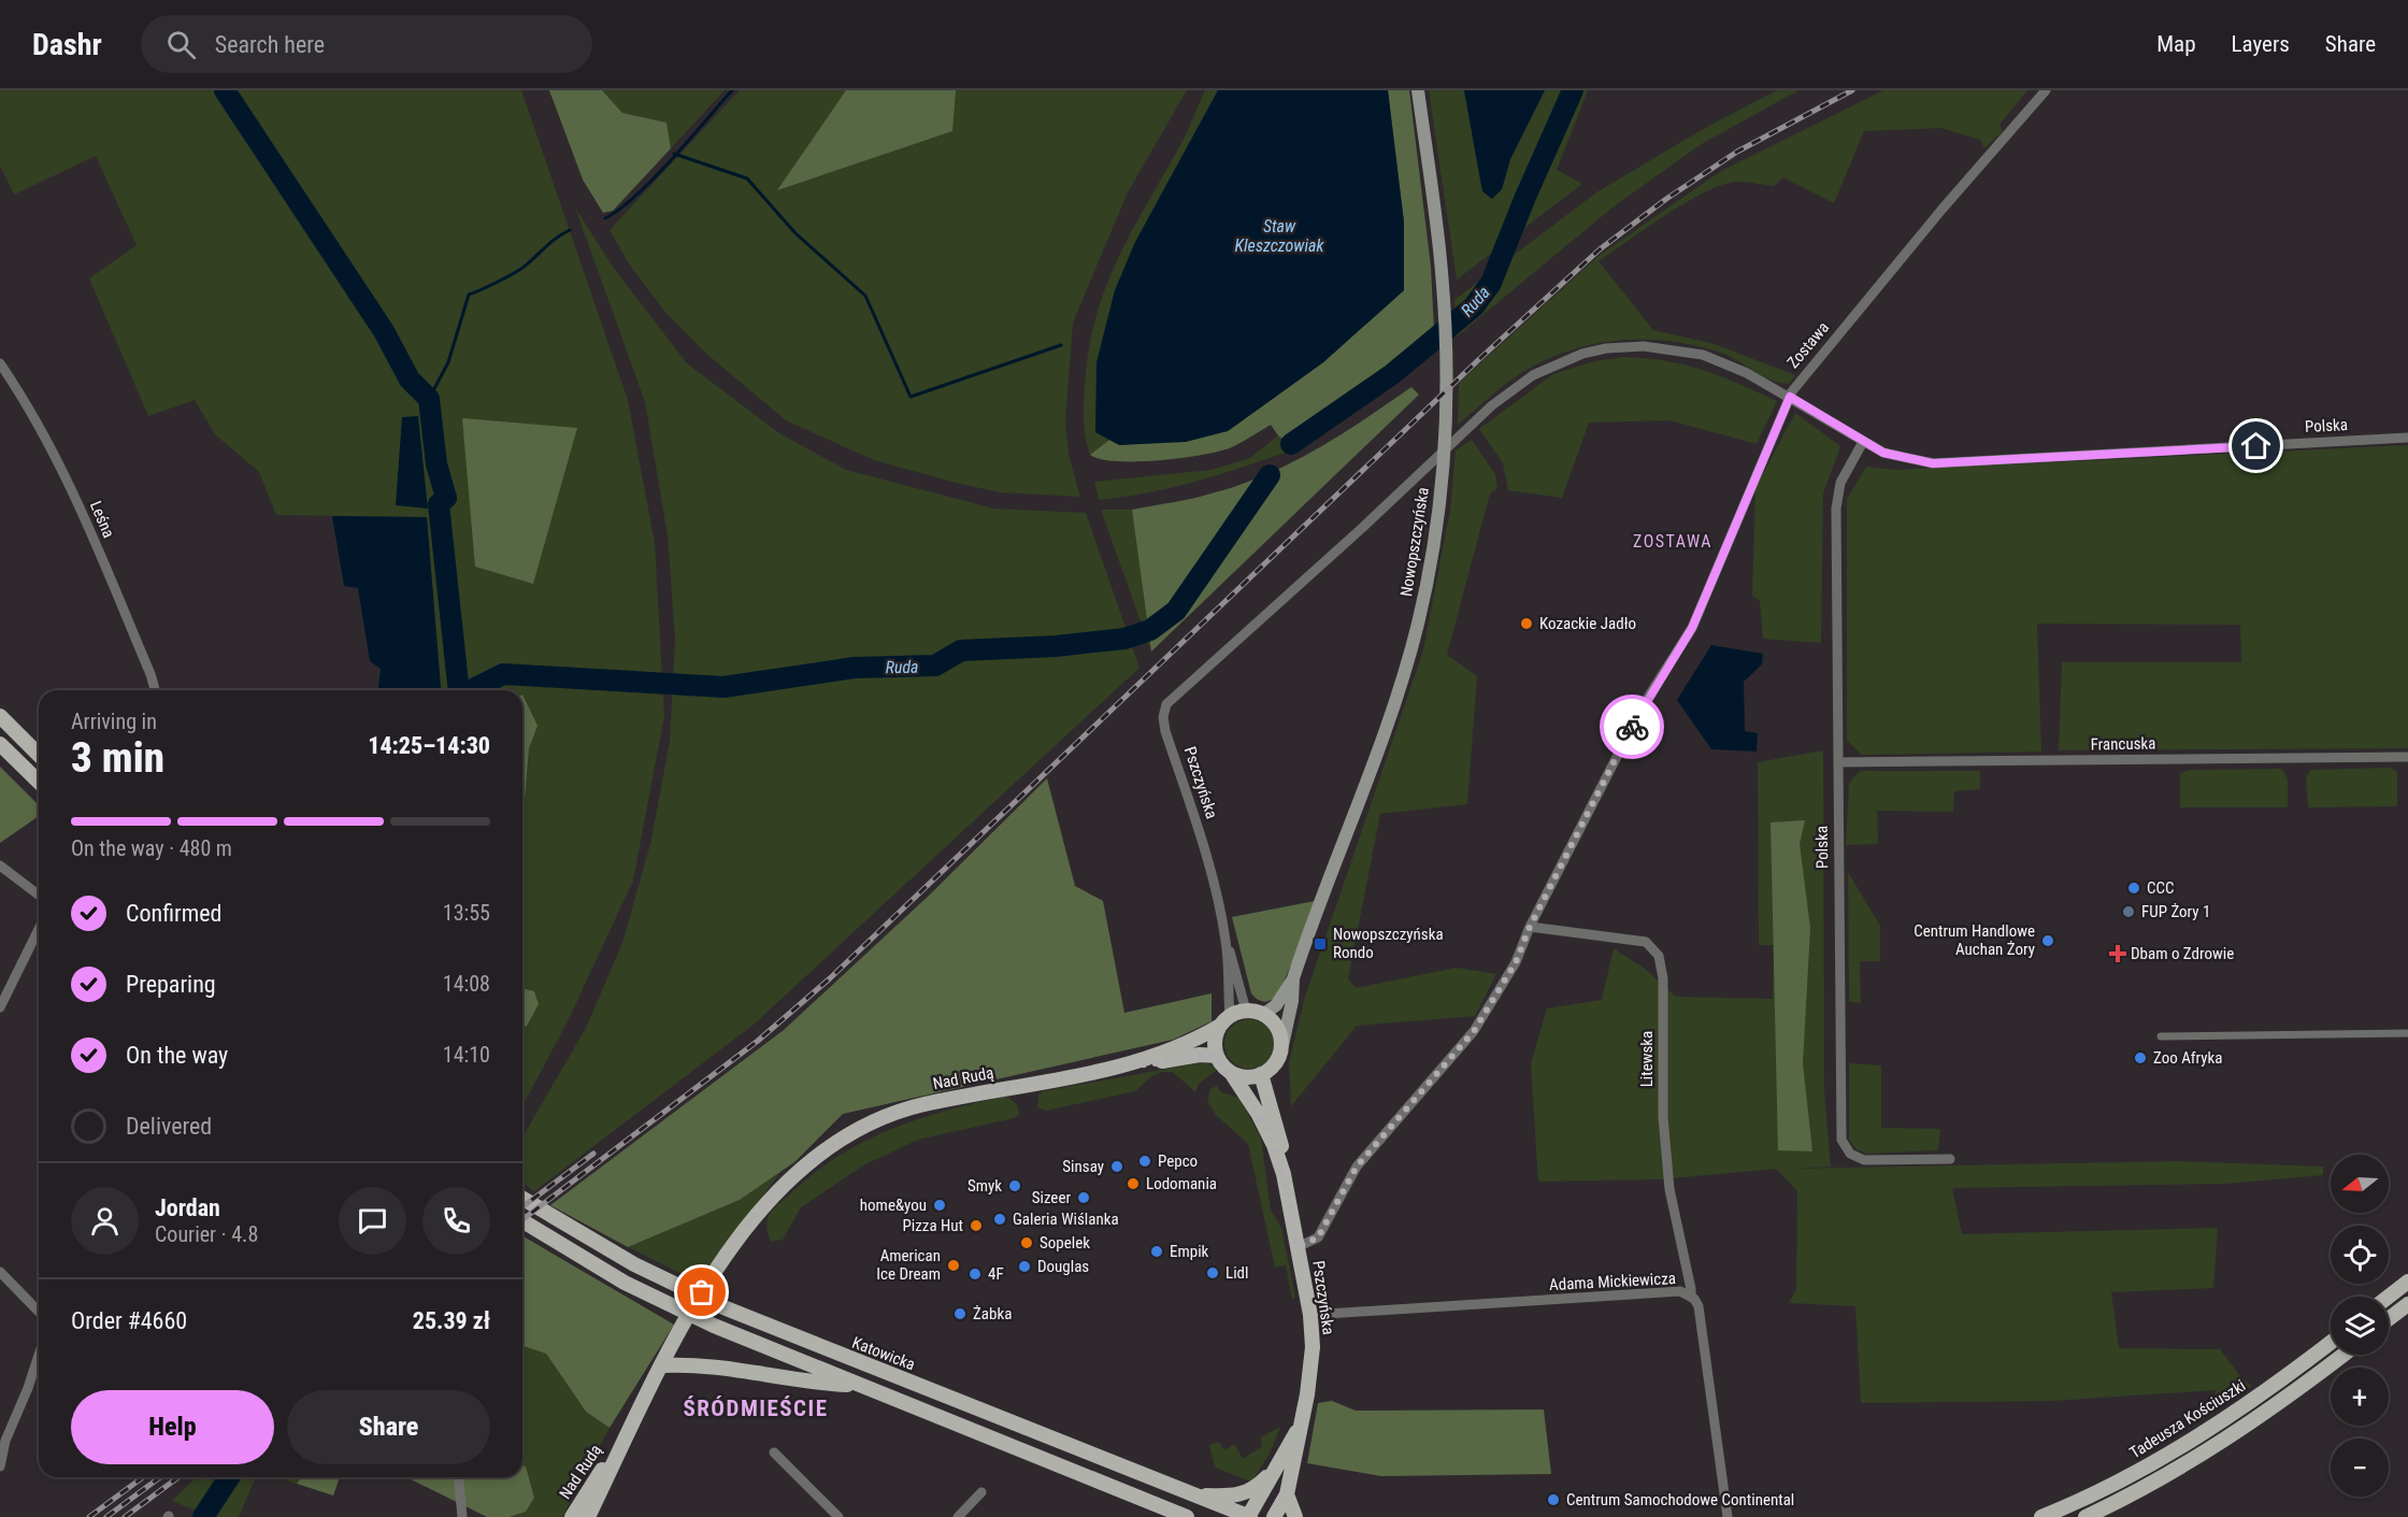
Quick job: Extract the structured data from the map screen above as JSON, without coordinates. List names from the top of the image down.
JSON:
{
  "streets": {
    "main road": [
      "Nowopszczyńska",
      "Pszczyńska",
      "Nad Rudą",
      "Katowicka",
      "Tadeusza Kościuszki"
    ],
    "street": [
      "Zostawa",
      "Polska",
      "Leśna",
      "Francuska",
      "Litewska",
      "Adama Mickiewicza"
    ]
  },
  "crossings": [
    ["Zostawa", "Polska"],
    ["Zostawa", "Pszczyńska"],
    ["Zostawa", "Litewska"],
    ["Polska", "Francuska"],
    ["Polska", "Pszczyńska"],
    ["Nowopszczyńska", "Pszczyńska"],
    ["Nowopszczyńska", "Nad Rudą"],
    ["Pszczyńska", "Nad Rudą"],
    ["Pszczyńska", "Adama Mickiewicza"],
    ["Pszczyńska", "Katowicka"],
    ["Litewska", "Adama Mickiewicza"]
  ],
  "districts": ["ZOSTAWA", "ŚRÓDMIEŚCIE"],
  "water": ["Staw Kleszczowiak", "Ruda"],
  "places": {
    "other": [
      "Kozackie Jadło",
      "CCC",
      "FUP Żory 1",
      "Centrum Handlowe Auchan Żory",
      "Zoo Afryka",
      "Pepco",
      "Sinsay",
      "Lodomania",
      "Smyk",
      "Sizeer",
      "home&you",
      "Galeria Wiślanka",
      "Pizza Hut",
      "Sopelek",
      "Empik",
      "American Ice Dream",
      "Douglas",
      "Lidl",
      "4F",
      "Żabka",
      "Centrum Samochodowe Continental"
    ],
    "transit": ["Nowopszczyńska Rondo"],
    "health": ["Dbam o Zdrowie"]
  },
  "north": "left",
  "page": {
    "header": "Dashr",
    "search": "Search here",
    "nav": ["Map", "Layers", "Share"],
    "heading": ["3 min", "Arriving in", "14:25–14:30"],
    "panel": [
      "Jordan",
      "Courier · 4.8",
      "Order #4660",
      "25.39 zł"
    ],
    "bar": "On the way · 480 m",
    "list": [
      ["Confirmed", "13:55"],
      ["Preparing", "14:08"],
      ["On the way", "14:10"],
      "Delivered"
    ],
    "map_buttons": ["+", "−"],
    "buttons": ["Help", "Share"]
  }
}
